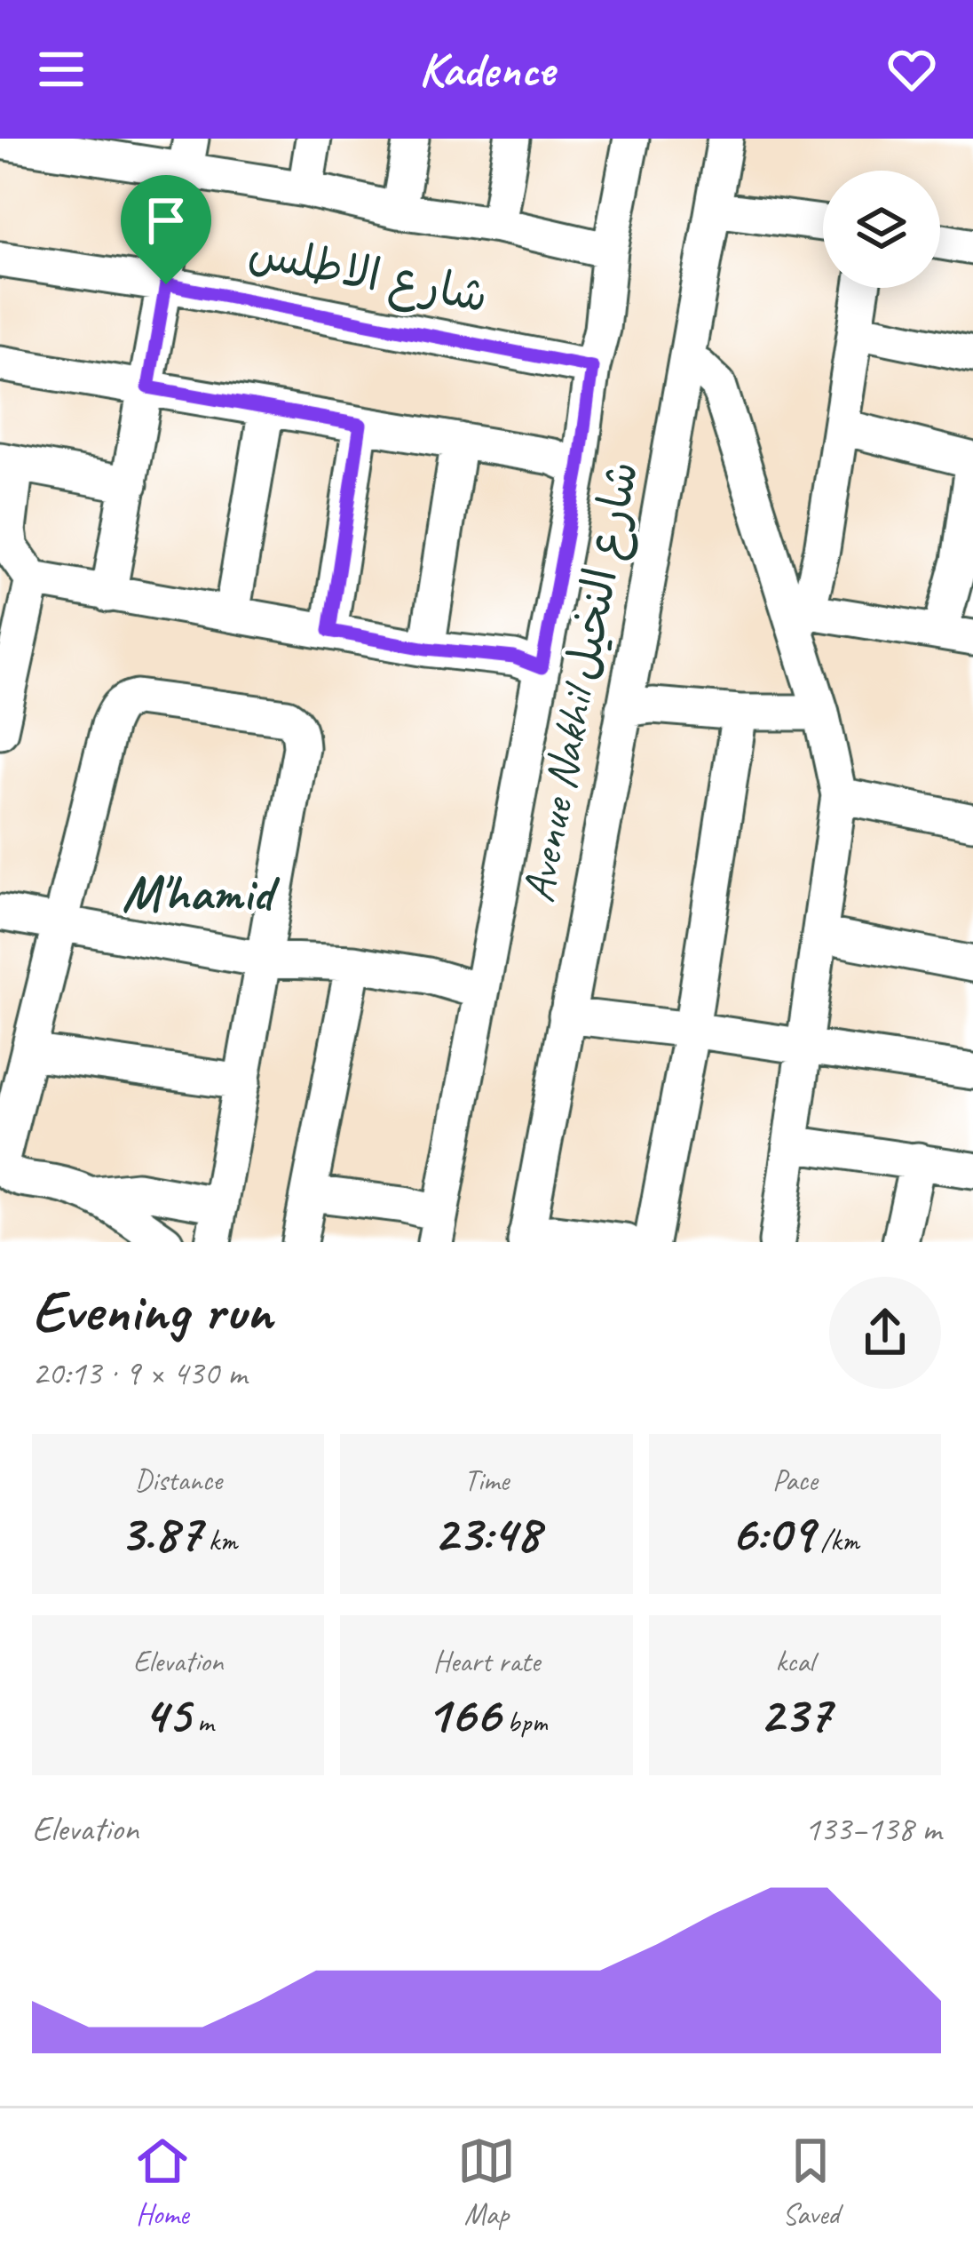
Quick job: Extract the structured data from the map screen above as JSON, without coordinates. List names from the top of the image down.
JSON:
{
  "streets": {
    "street": ["شارع الاطلس", "Avenue Nakhil شارع النخيل"]
  },
  "crossings": [
    ["شارع الاطلس", "Avenue Nakhil شارع النخيل"]
  ],
  "districts": ["M'hamid"],
  "page": {
    "header": "Kadence",
    "heading": ["Evening run", "20:13 · 9 × 430 m"],
    "stats": [
      ["Distance", "3.87 km"],
      ["Time", "23:48"],
      ["Pace", "6:09 /km"],
      ["Elevation", "45 m"],
      ["Heart rate", "166 bpm"],
      ["kcal", "237"]
    ],
    "chart": ["Elevation", "133–138 m"],
    "tabs": ["Home", "Map", "Saved"]
  }
}
